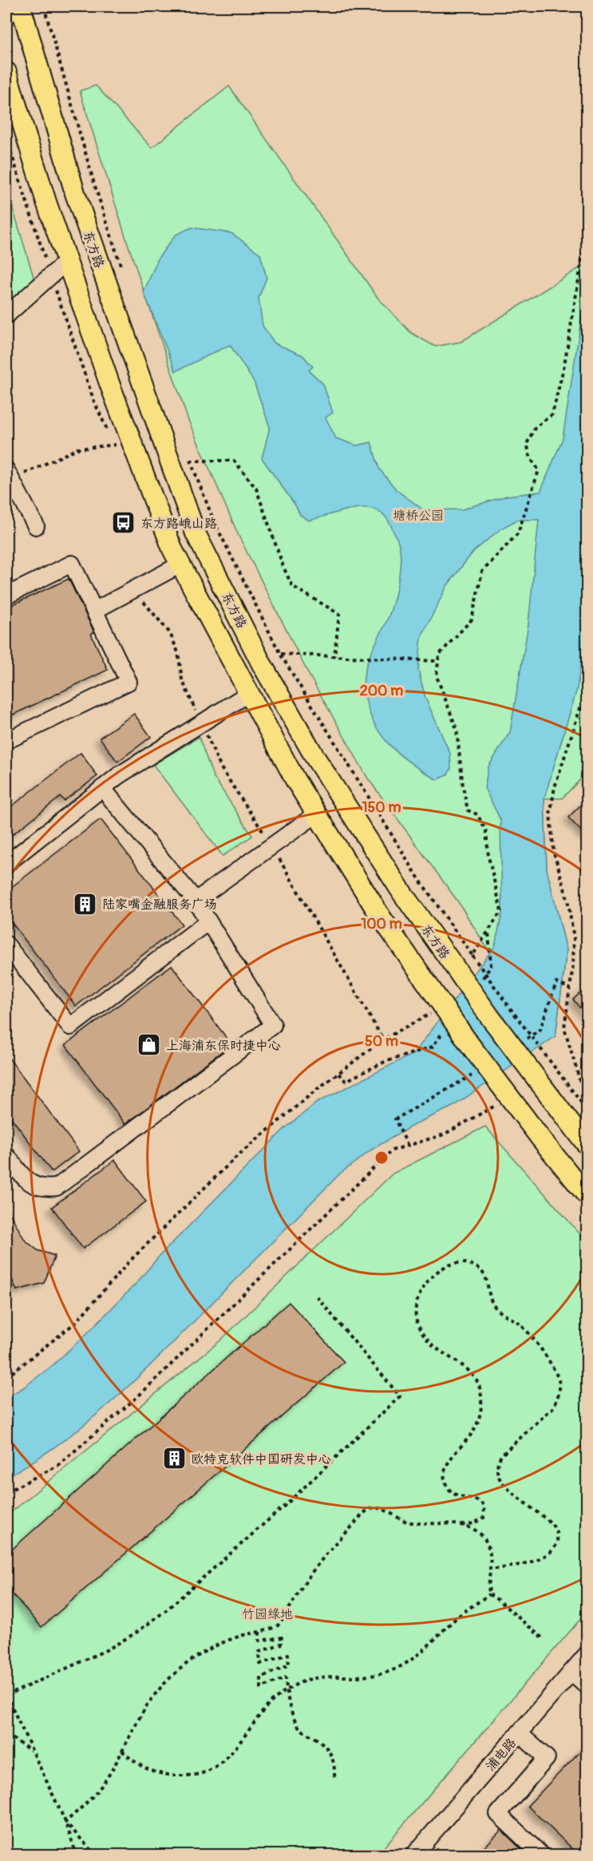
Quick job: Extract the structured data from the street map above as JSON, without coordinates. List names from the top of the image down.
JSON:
{
  "streets": {
    "main road": ["东方路"],
    "street": ["浦电路"]
  },
  "parks": ["塘桥公园", "竹园绿地"],
  "places": {
    "bus stop": ["东方路峨山路"],
    "building": ["陆家嘴金融服务广场", "欧特克软件中国研发中心"],
    "shop": ["上海浦东保时捷中心"]
  },
  "rings": [
    "200 m",
    "150 m",
    "100 m",
    "50 m"
  ]
}
